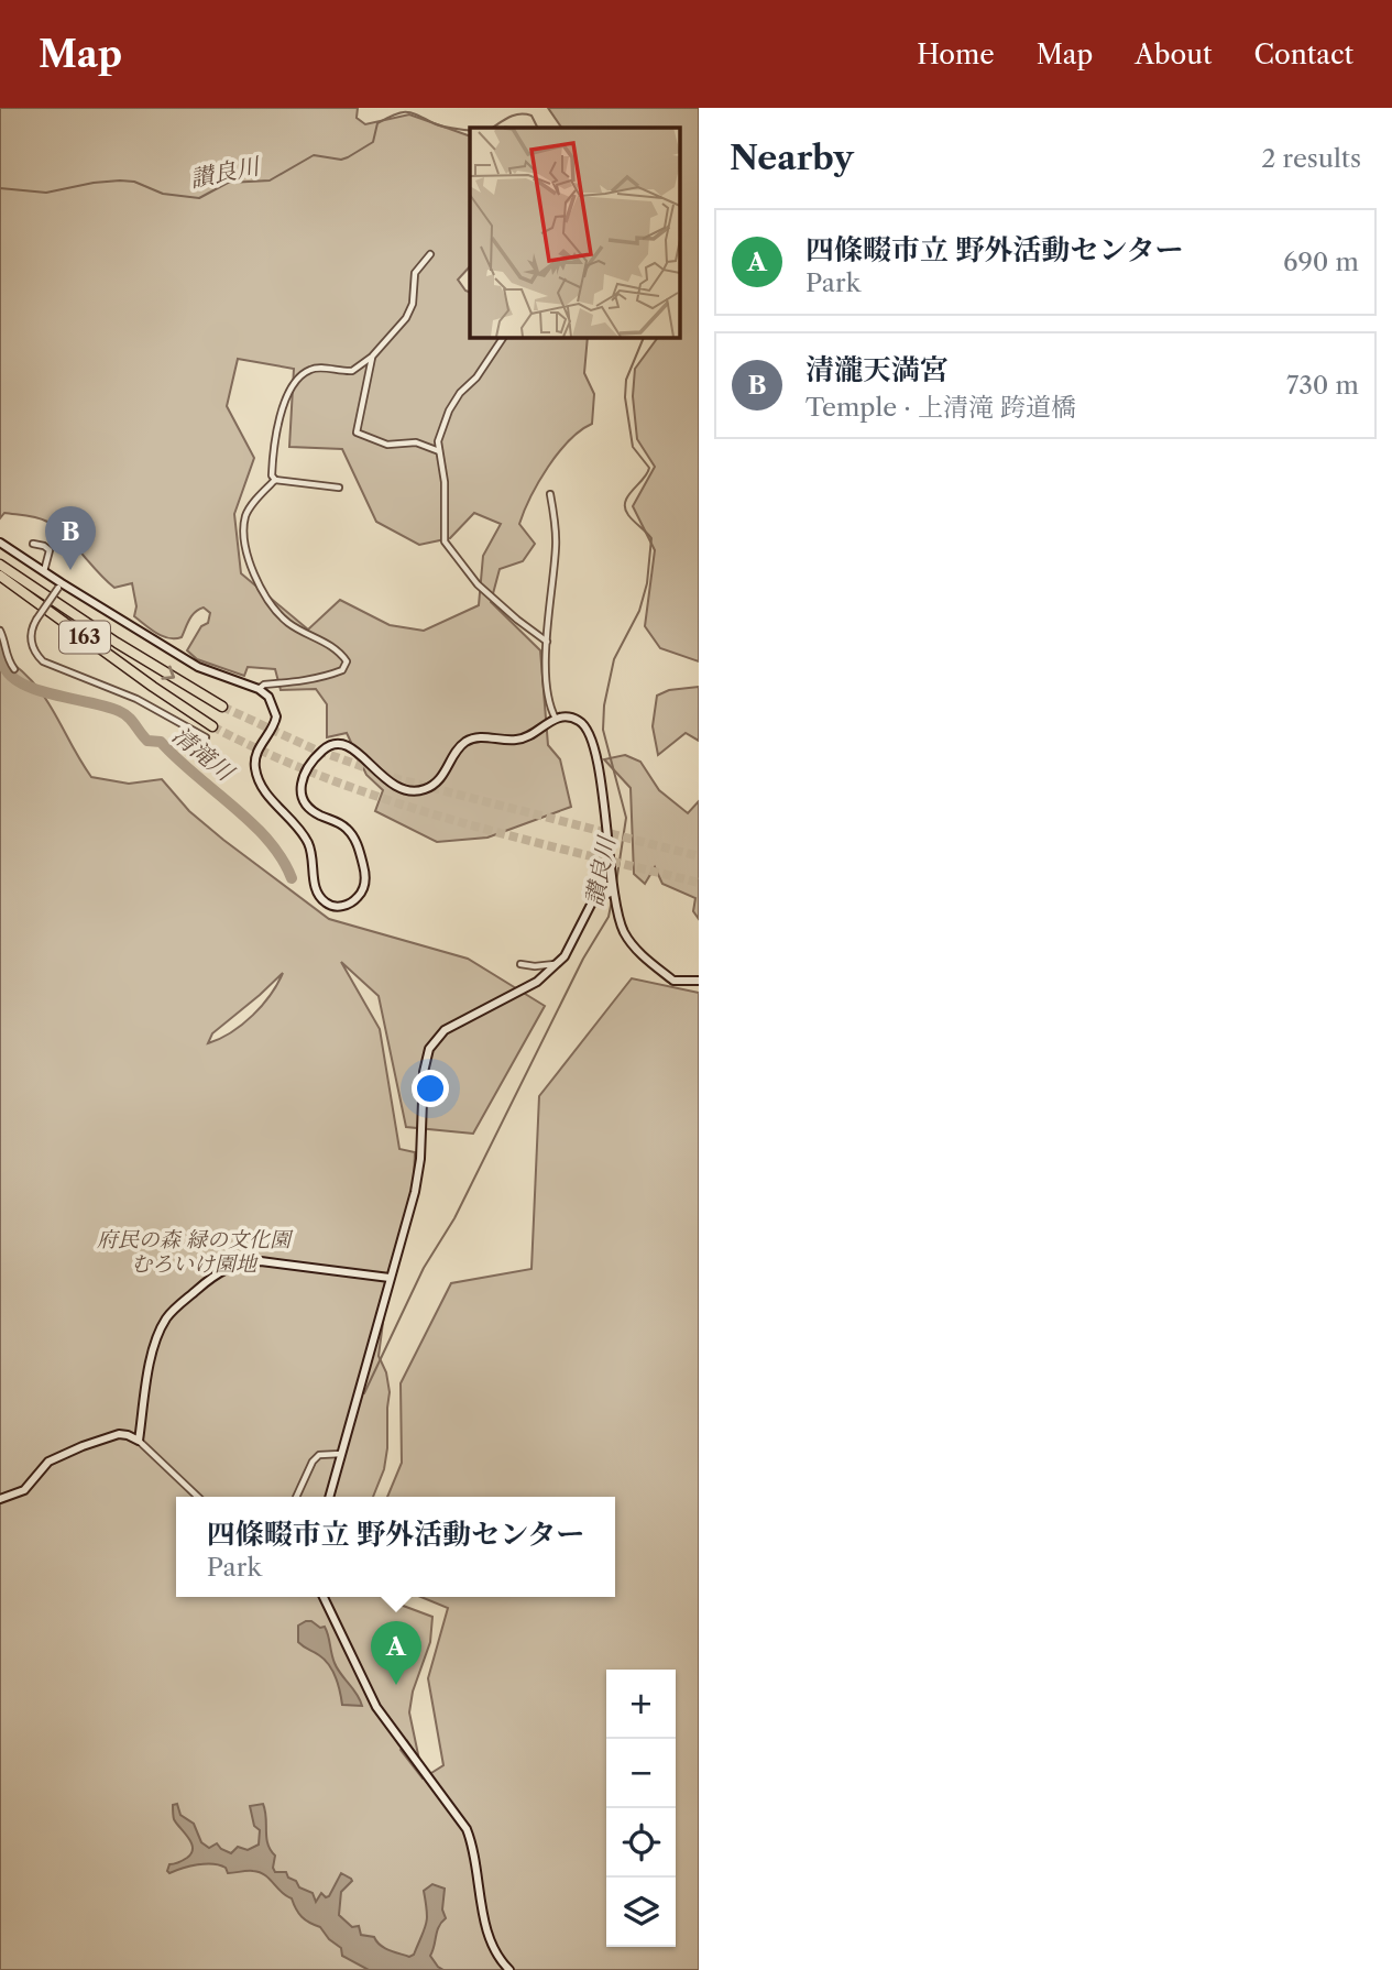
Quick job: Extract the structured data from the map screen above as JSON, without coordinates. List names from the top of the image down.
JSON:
{
  "streets": {
    "highway": ["163"]
  },
  "water": ["讃良川", "清滝川"],
  "parks": ["府民の森 緑の文化園 むろいけ園地"],
  "page": {
    "header": "Map",
    "nav": [
      "Home",
      "Map",
      "About",
      "Contact"
    ],
    "heading": ["Nearby", "2 results"],
    "list": [
      {
        "mark": "A",
        "name": "四條畷市立 野外活動センター",
        "note": "Park",
        "value": "690 m"
      },
      {
        "mark": "B",
        "name": "清瀧天満宮",
        "note": "Temple · 上清滝 跨道橋",
        "value": "730 m"
      }
    ],
    "pins": ["B", "A"],
    "popup": ["四條畷市立 野外活動センター", "Park"],
    "map_buttons": ["+", "−"]
  }
}
